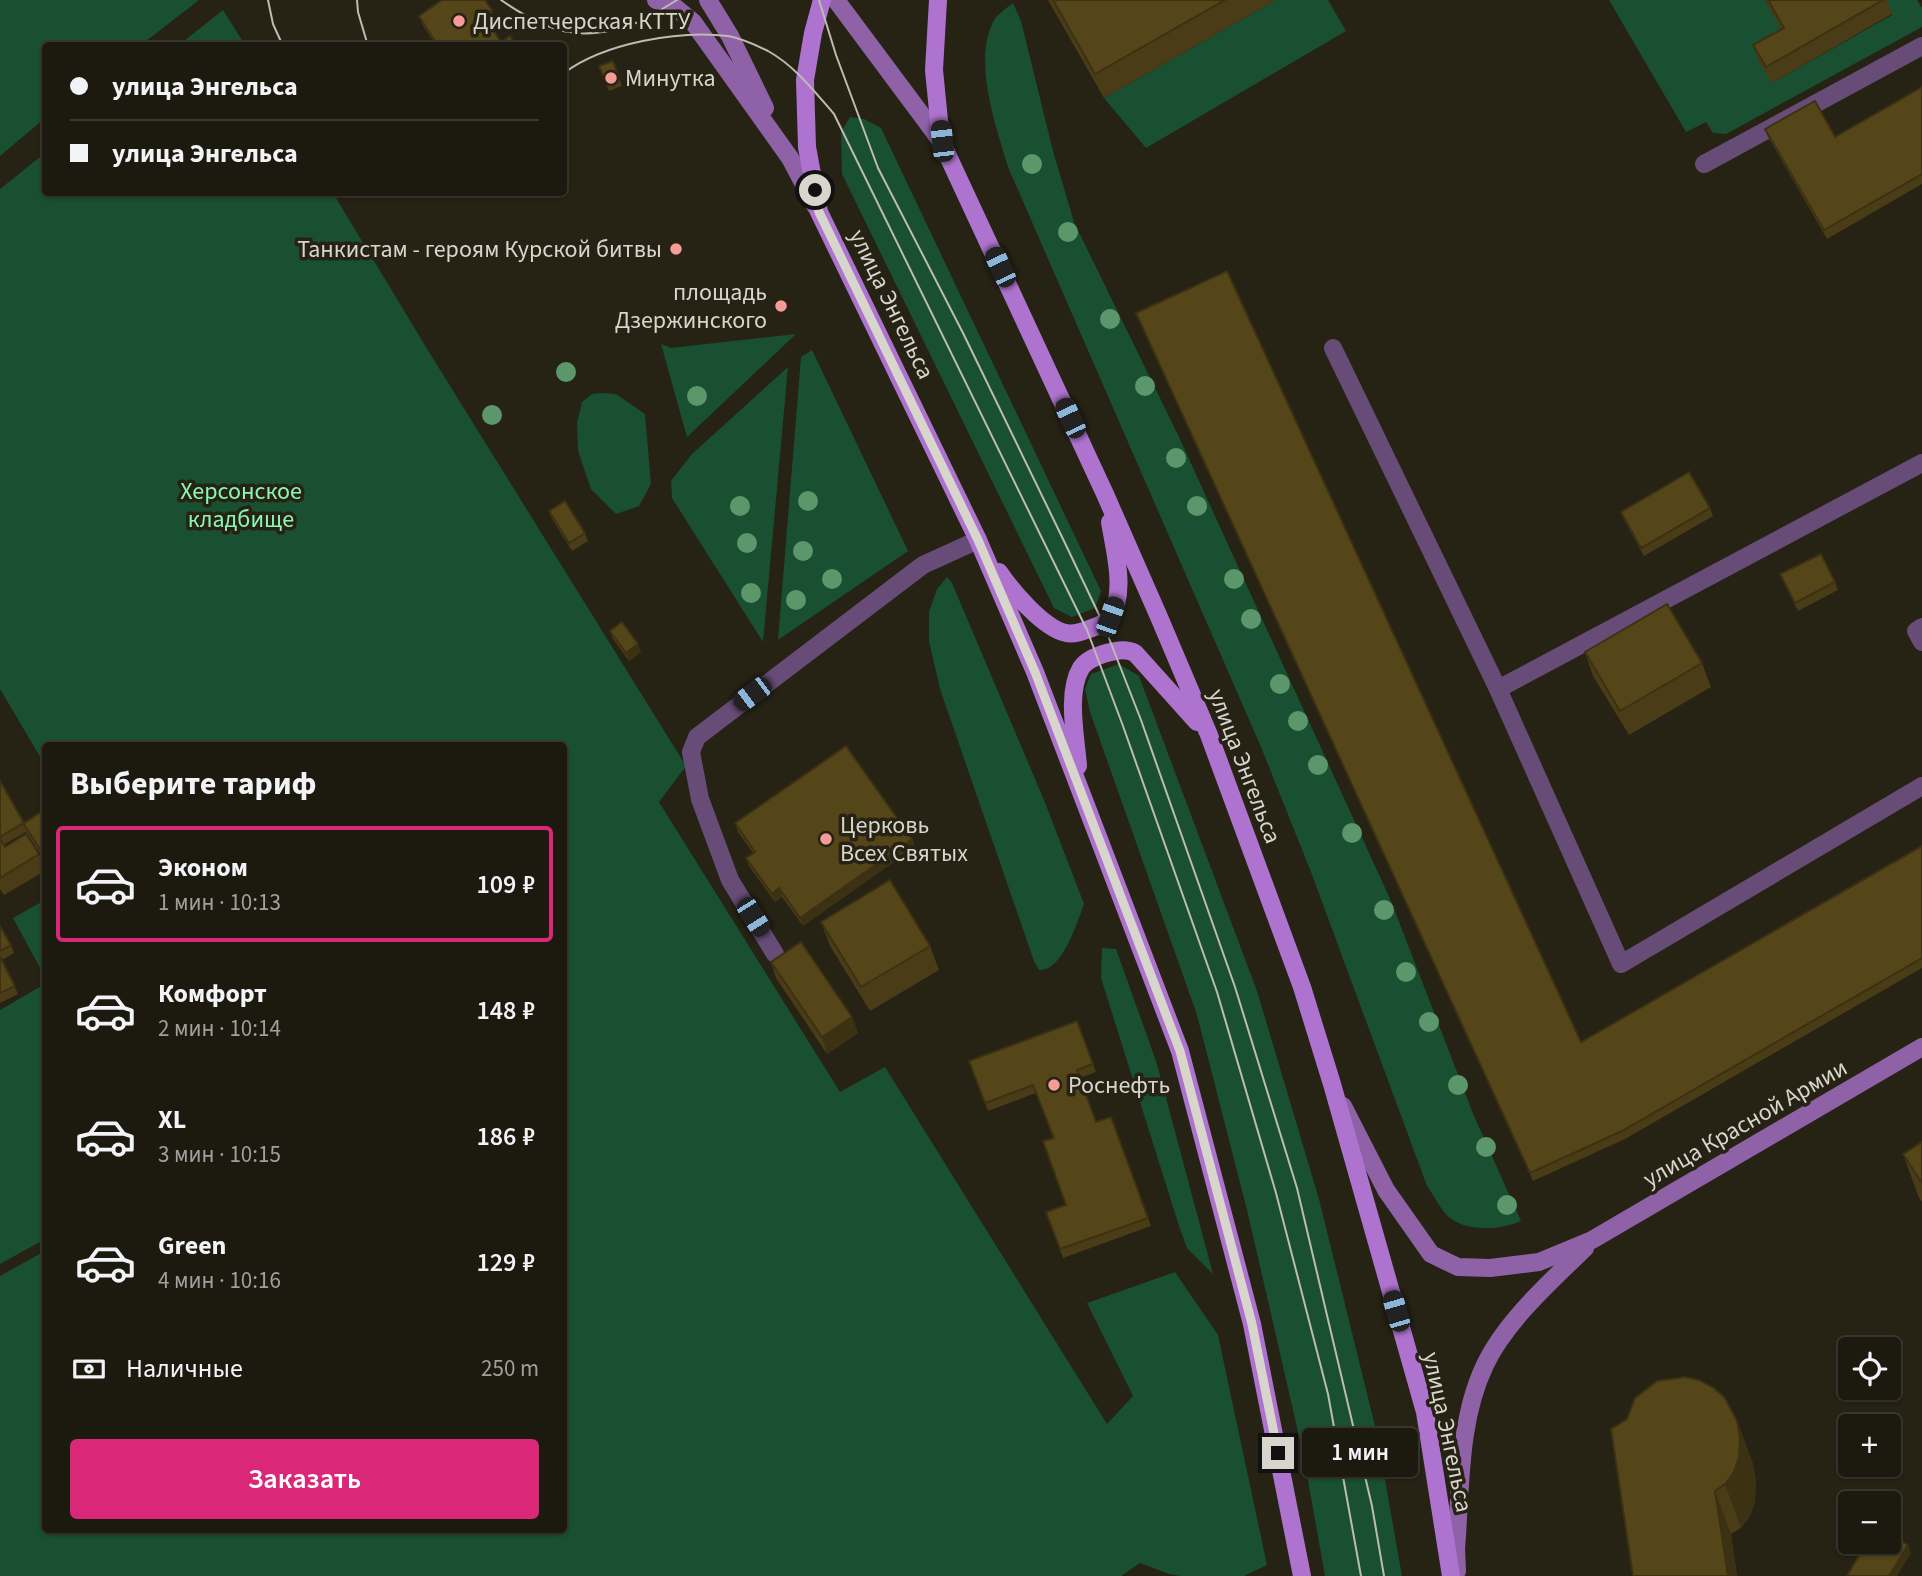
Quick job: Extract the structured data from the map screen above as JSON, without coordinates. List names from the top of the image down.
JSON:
{
  "streets": {
    "main road": ["улица Энгельса", "улица Красной Армии"]
  },
  "parks": ["Херсонское кладбище"],
  "places": [
    "Диспетчерская КТТУ",
    "Минутка",
    "Танкистам - героям Курской битвы",
    "площадь Дзержинского",
    "Церковь Всех Святых",
    "Роснефть"
  ],
  "page": {
    "banner": ["улица Энгельса", "улица Энгельса"],
    "heading": "Выберите тариф",
    "list": [
      {
        "name": "Эконом",
        "note": "1 мин · 10:13",
        "value": "109 ₽"
      },
      {
        "name": "Комфорт",
        "note": "2 мин · 10:14",
        "value": "148 ₽"
      },
      {
        "name": "XL",
        "note": "3 мин · 10:15",
        "value": "186 ₽"
      },
      {
        "name": "Green",
        "note": "4 мин · 10:16",
        "value": "129 ₽"
      }
    ],
    "pay": ["Наличные", "250 m"],
    "map_buttons": ["+", "−"],
    "buttons": "Заказать",
    "bubble": "1 мин"
  }
}
